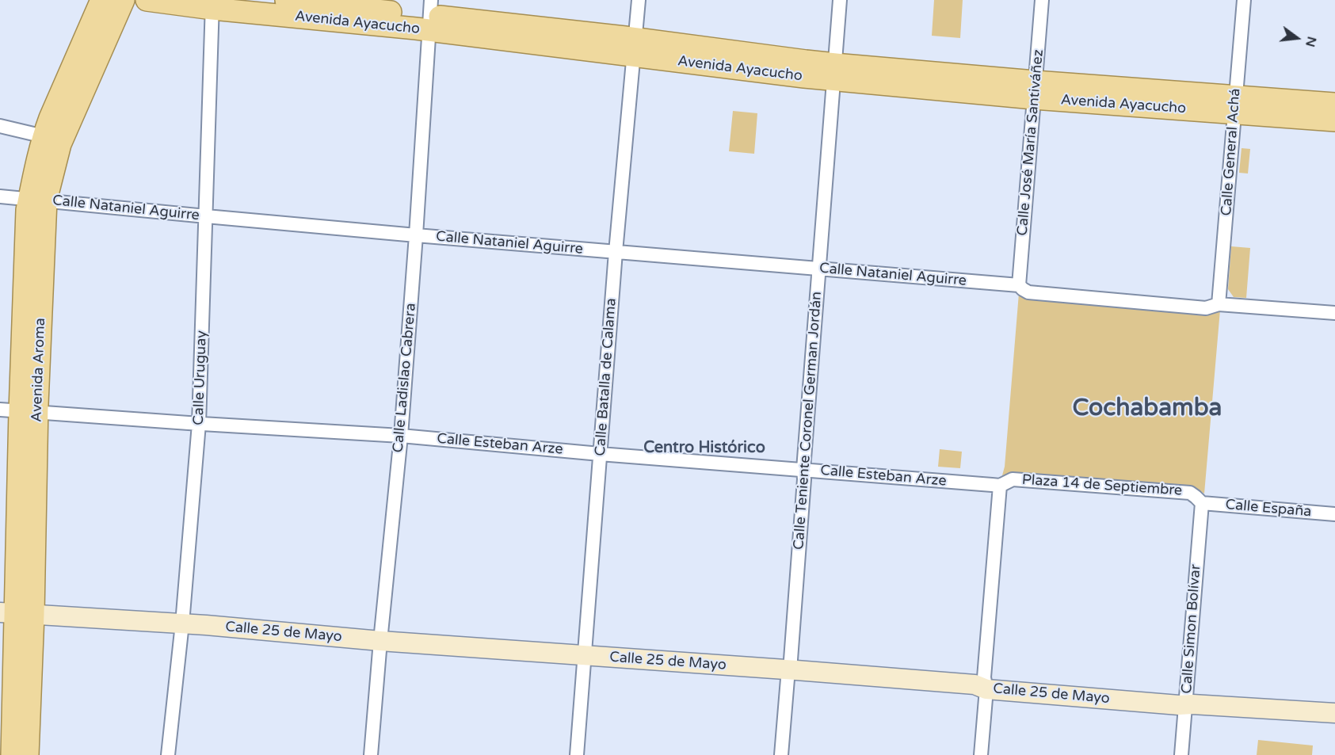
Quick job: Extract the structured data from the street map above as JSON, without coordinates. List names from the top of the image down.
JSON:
{
  "streets": {
    "main road": ["Avenida Ayacucho", "Avenida Aroma", "Calle 25 de Mayo"],
    "street": [
      "Calle José María Santiváñez",
      "Calle General Achá",
      "Calle Nataniel Aguirre",
      "Calle Batalla de Calama",
      "Calle Uruguay",
      "Calle Ladislao Cabrera",
      "Calle Teniente Coronel German Jordán",
      "Calle Esteban Arze",
      "Plaza 14 de Septiembre",
      "Calle España",
      "Calle Simon Bolívar"
    ]
  },
  "crossings": [
    ["Avenida Ayacucho", "Calle José María Santiváñez"],
    ["Avenida Ayacucho", "Calle General Achá"],
    ["Avenida Ayacucho", "Calle Batalla de Calama"],
    ["Avenida Ayacucho", "Calle Uruguay"],
    ["Avenida Ayacucho", "Calle Ladislao Cabrera"],
    ["Avenida Ayacucho", "Calle Teniente Coronel German Jordán"],
    ["Calle José María Santiváñez", "Calle Nataniel Aguirre"],
    ["Calle Nataniel Aguirre", "Avenida Aroma"],
    ["Calle Nataniel Aguirre", "Calle Batalla de Calama"],
    ["Calle Nataniel Aguirre", "Calle Uruguay"],
    ["Calle Nataniel Aguirre", "Calle Ladislao Cabrera"],
    ["Calle Nataniel Aguirre", "Calle Teniente Coronel German Jordán"],
    ["Avenida Aroma", "Calle Esteban Arze"],
    ["Avenida Aroma", "Calle 25 de Mayo"],
    ["Calle Batalla de Calama", "Calle Esteban Arze"],
    ["Calle Batalla de Calama", "Calle 25 de Mayo"],
    ["Calle Uruguay", "Calle Esteban Arze"],
    ["Calle Uruguay", "Calle 25 de Mayo"],
    ["Calle Ladislao Cabrera", "Calle Esteban Arze"],
    ["Calle Ladislao Cabrera", "Calle 25 de Mayo"],
    ["Calle Teniente Coronel German Jordán", "Calle Esteban Arze"],
    ["Calle Teniente Coronel German Jordán", "Calle 25 de Mayo"],
    ["Calle Esteban Arze", "Plaza 14 de Septiembre"],
    ["Plaza 14 de Septiembre", "Calle España"],
    ["Plaza 14 de Septiembre", "Calle Simon Bolívar"],
    ["Calle España", "Calle Simon Bolívar"],
    ["Calle Simon Bolívar", "Calle 25 de Mayo"]
  ],
  "districts": ["Cochabamba", "Centro Histórico"],
  "north": "right"
}
